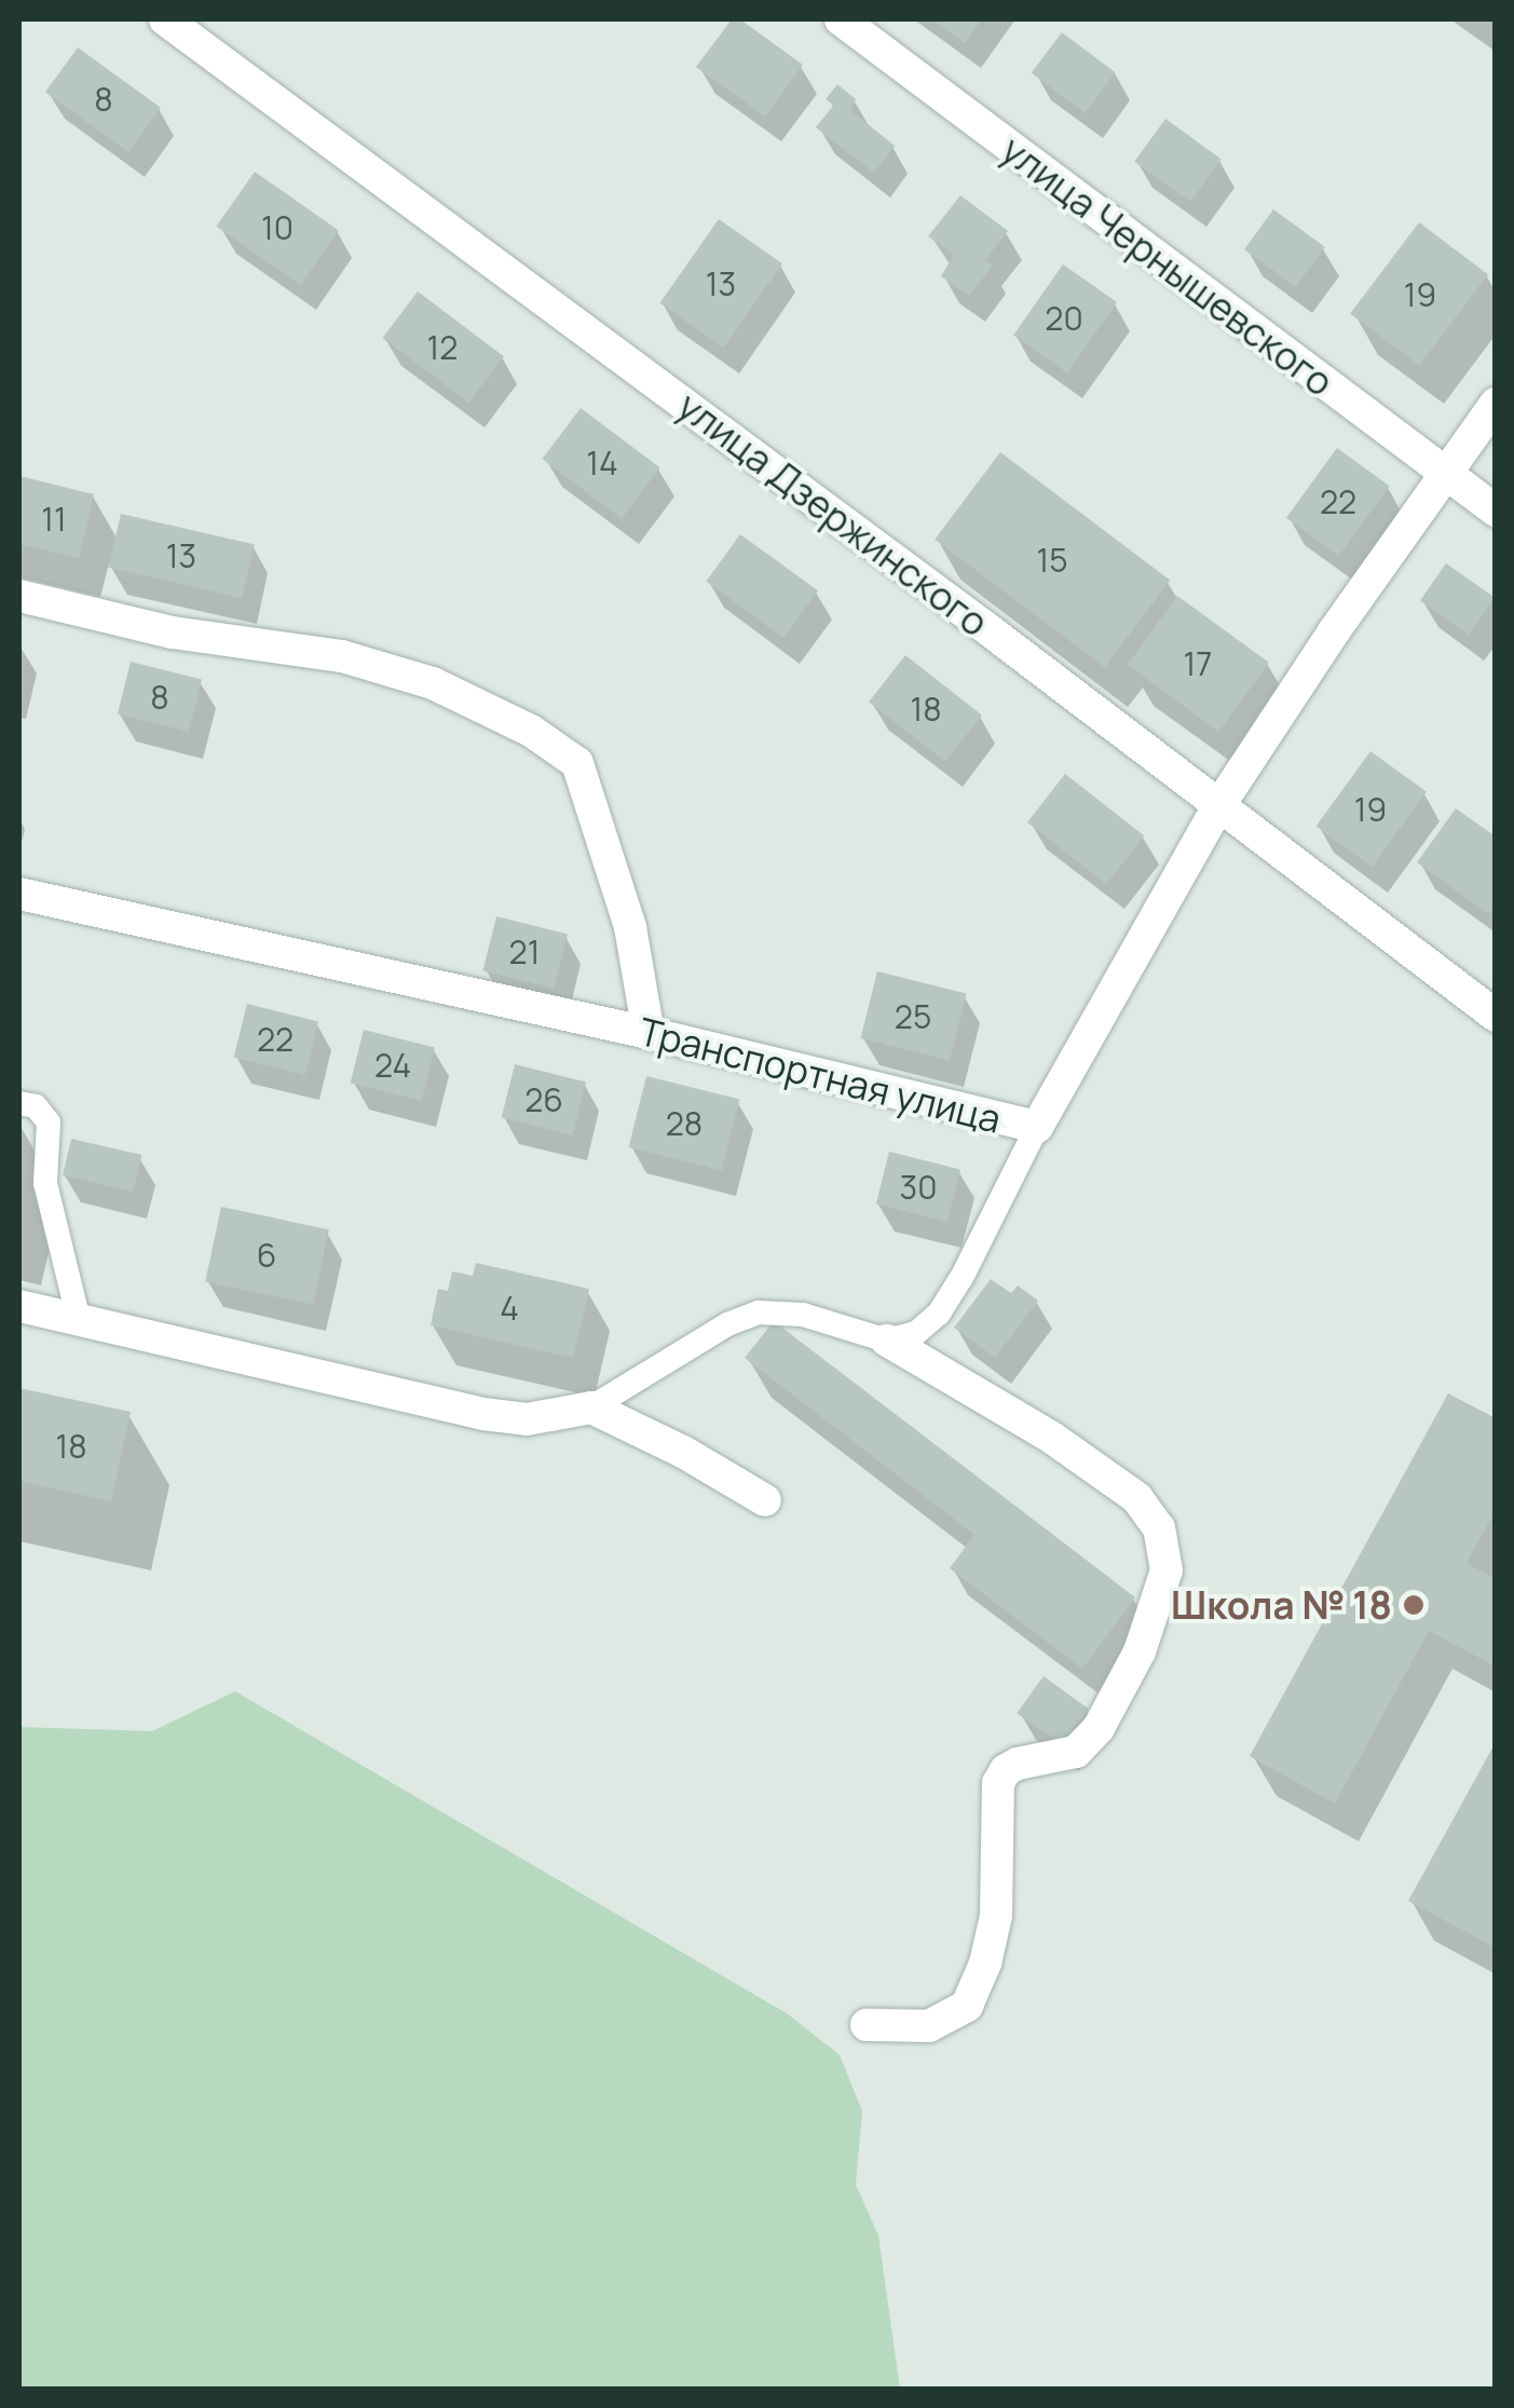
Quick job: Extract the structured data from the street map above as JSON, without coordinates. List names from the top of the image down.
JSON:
{
  "streets": {
    "street": ["улица Чернышевского", "улица Дзержинского", "Транспортная улица"]
  },
  "crossings": [
    ["улица Чернышевского", "Транспортная улица"],
    ["улица Дзержинского", "Транспортная улица"]
  ],
  "places": ["Школа № 18"],
  "house_numbers": [
    "8",
    "10",
    "13",
    "19",
    "20",
    "12",
    "14",
    "22",
    "11",
    "13",
    "15",
    "17",
    "8",
    "18",
    "19",
    "21",
    "25",
    "22",
    "24",
    "26",
    "28",
    "30",
    "6",
    "4",
    "18"
  ]
}
